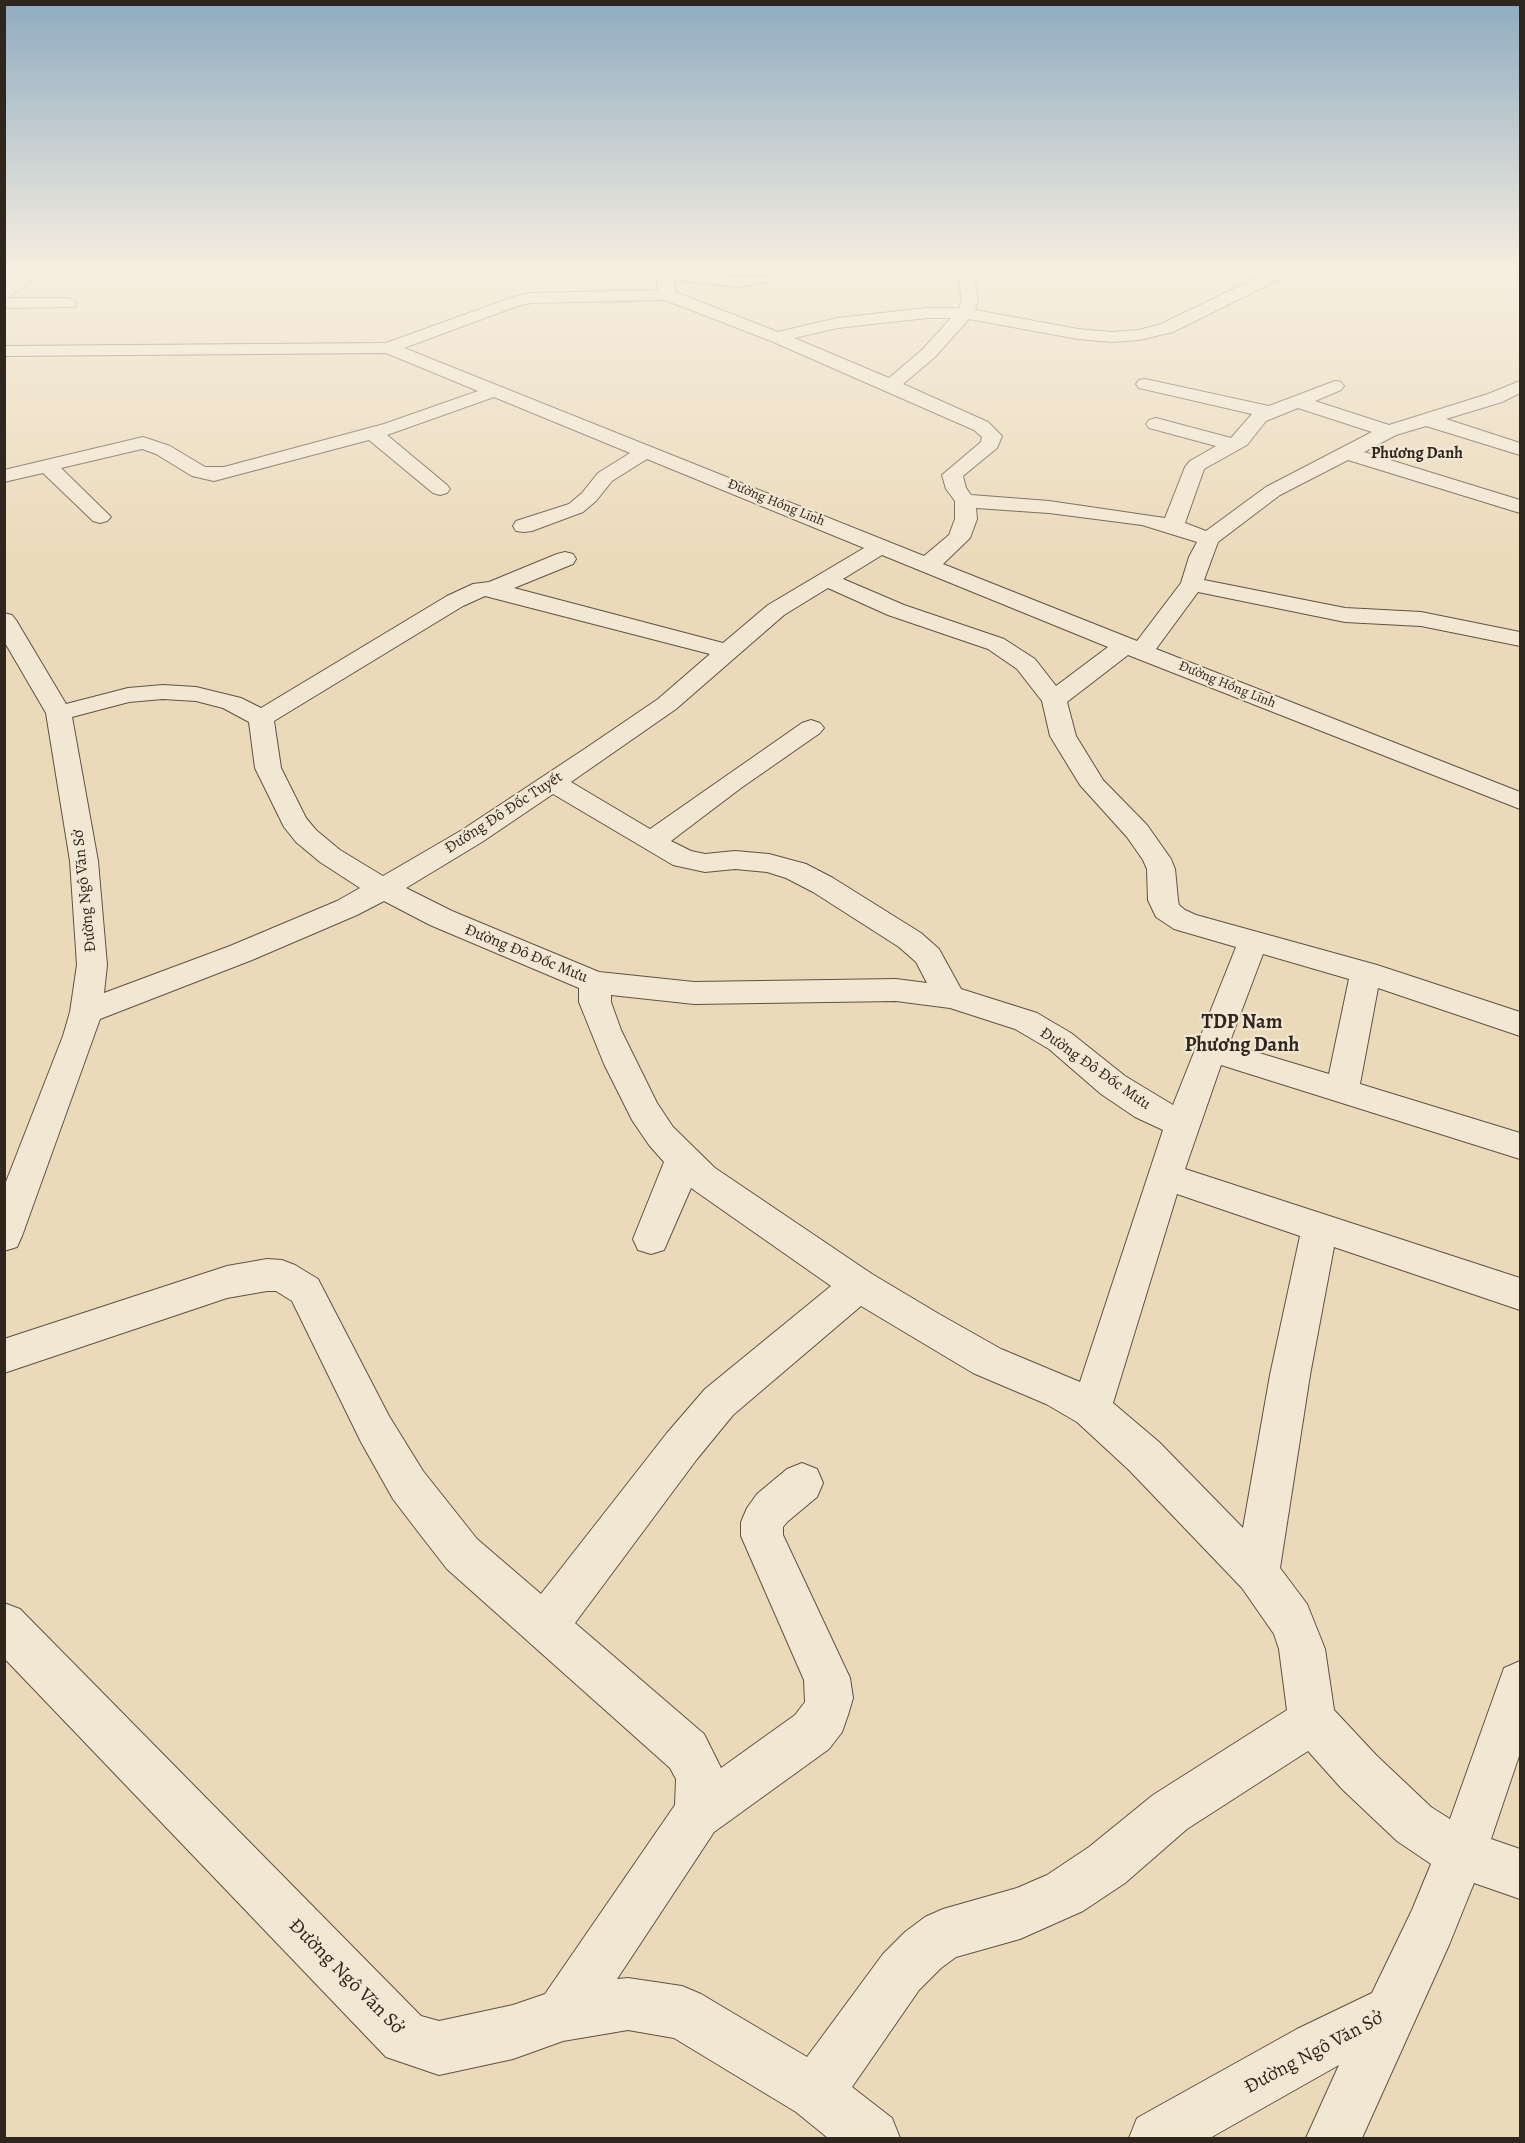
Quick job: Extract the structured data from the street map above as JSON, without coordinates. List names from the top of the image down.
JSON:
{
  "streets": {
    "street": [
      "Đường Hồng Lĩnh",
      "Đướng Đô Đốc Tuyết",
      "Đường Ngô Văn Sở",
      "Đường Đô Đốc Mưu"
    ]
  },
  "crossings": [
    ["Đường Hồng Lĩnh", "Đướng Đô Đốc Tuyết"],
    ["Đướng Đô Đốc Tuyết", "Đường Ngô Văn Sở"],
    ["Đướng Đô Đốc Tuyết", "Đường Đô Đốc Mưu"]
  ],
  "districts": ["Phương Danh", "TDP Nam Phương Danh"]
}
